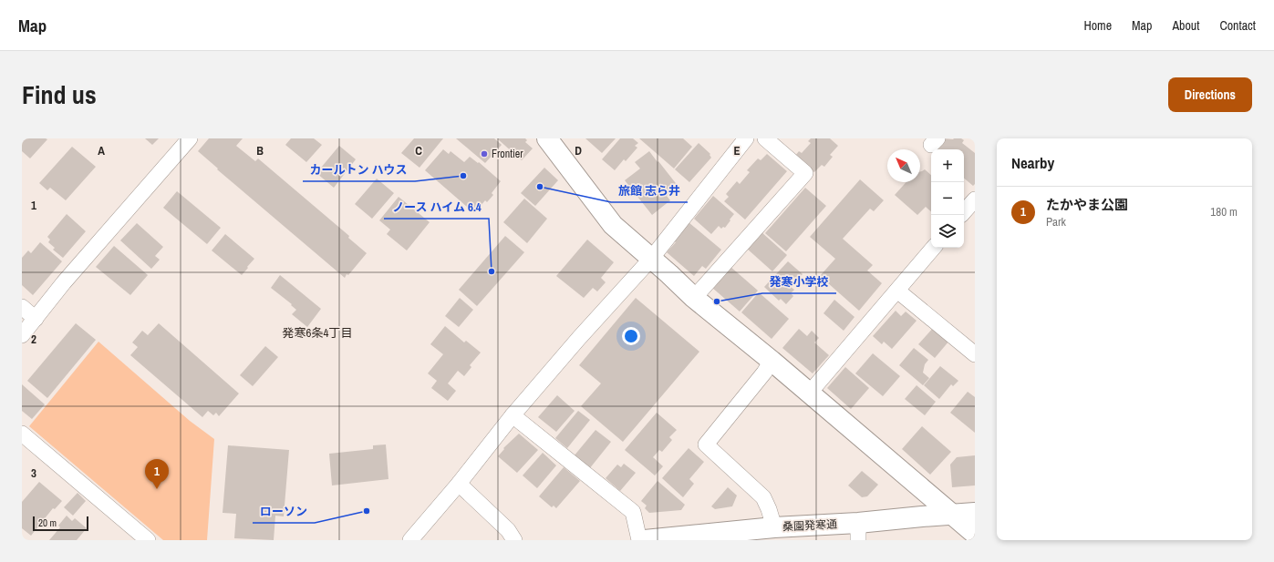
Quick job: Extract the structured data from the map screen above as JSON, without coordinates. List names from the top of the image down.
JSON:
{
  "streets": {
    "street": ["桑園発寒通"]
  },
  "districts": ["発寒6条4丁目"],
  "places": [
    "Frontier",
    "カールトン ハウス",
    "旅館 志ら井",
    "ノース ハイム 6.4",
    "発寒小学校",
    "ローソン"
  ],
  "scale_bar": "20 m",
  "north": "top left",
  "page": {
    "header": "Map",
    "nav": [
      "Home",
      "Map",
      "About",
      "Contact"
    ],
    "title": "Find us",
    "buttons": "Directions",
    "heading": "Nearby",
    "map_buttons": ["+", "−"],
    "list": [
      {
        "mark": "1",
        "name": "たかやま公園",
        "note": "Park",
        "value": "180 m"
      }
    ],
    "pins": "1",
    "scale": "20 m"
  },
  "grid": {
    "columns": [
      "A",
      "B",
      "C",
      "D",
      "E"
    ],
    "rows": ["1", "2", "3"]
  }
}
